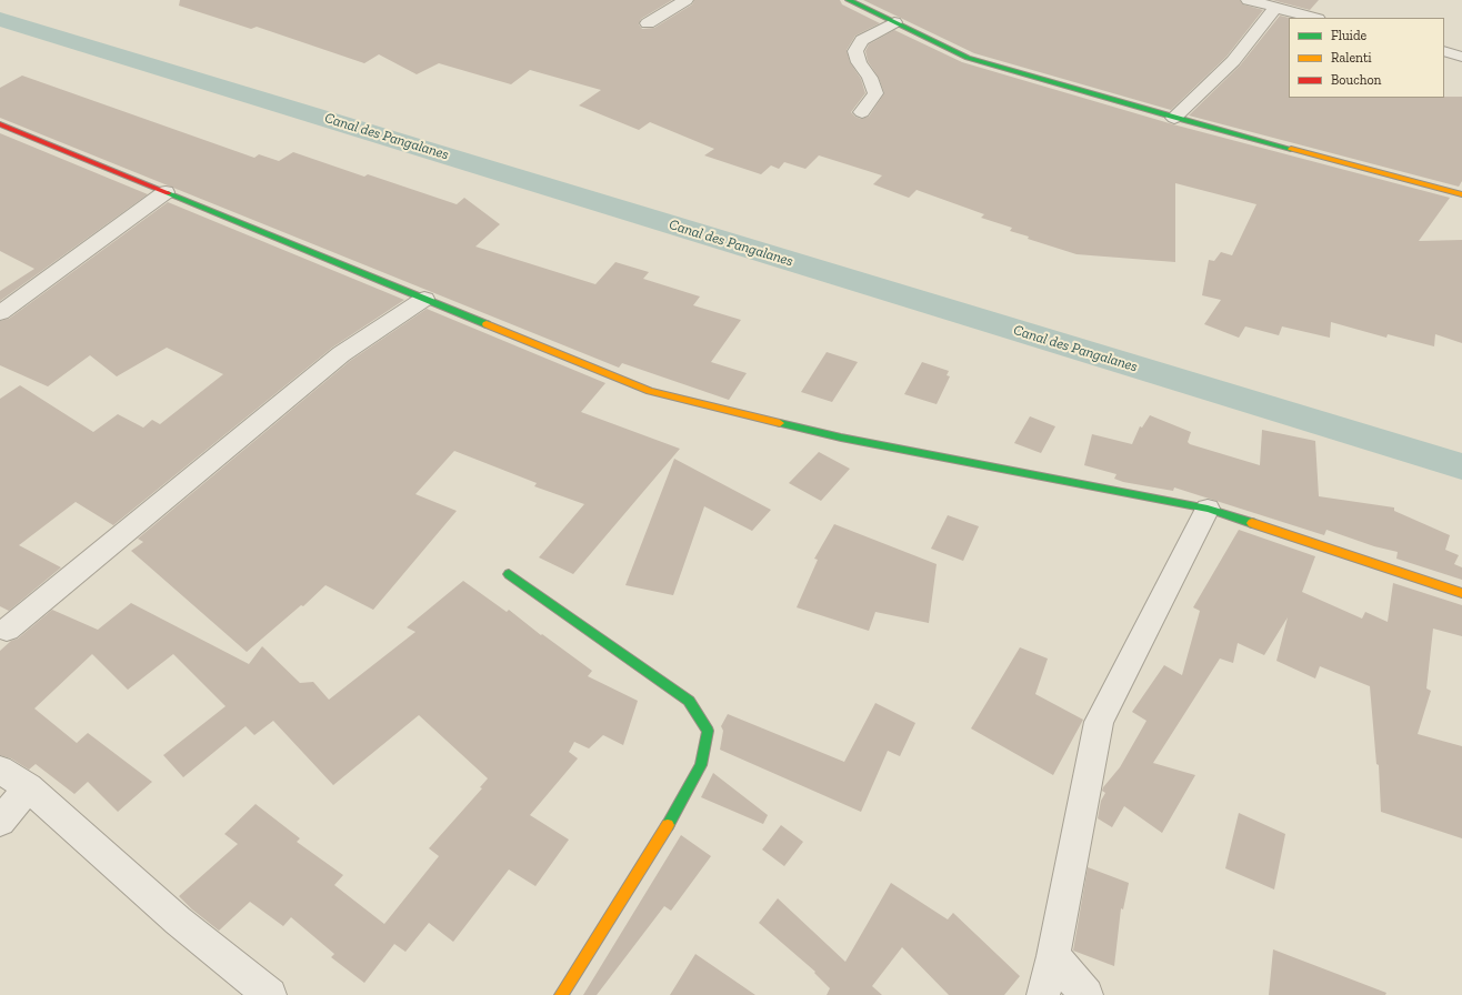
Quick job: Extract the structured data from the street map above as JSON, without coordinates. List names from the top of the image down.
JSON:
{
  "water": ["Canal des Pangalanes"],
  "legend": ["Fluide", "Ralenti", "Bouchon"]
}
